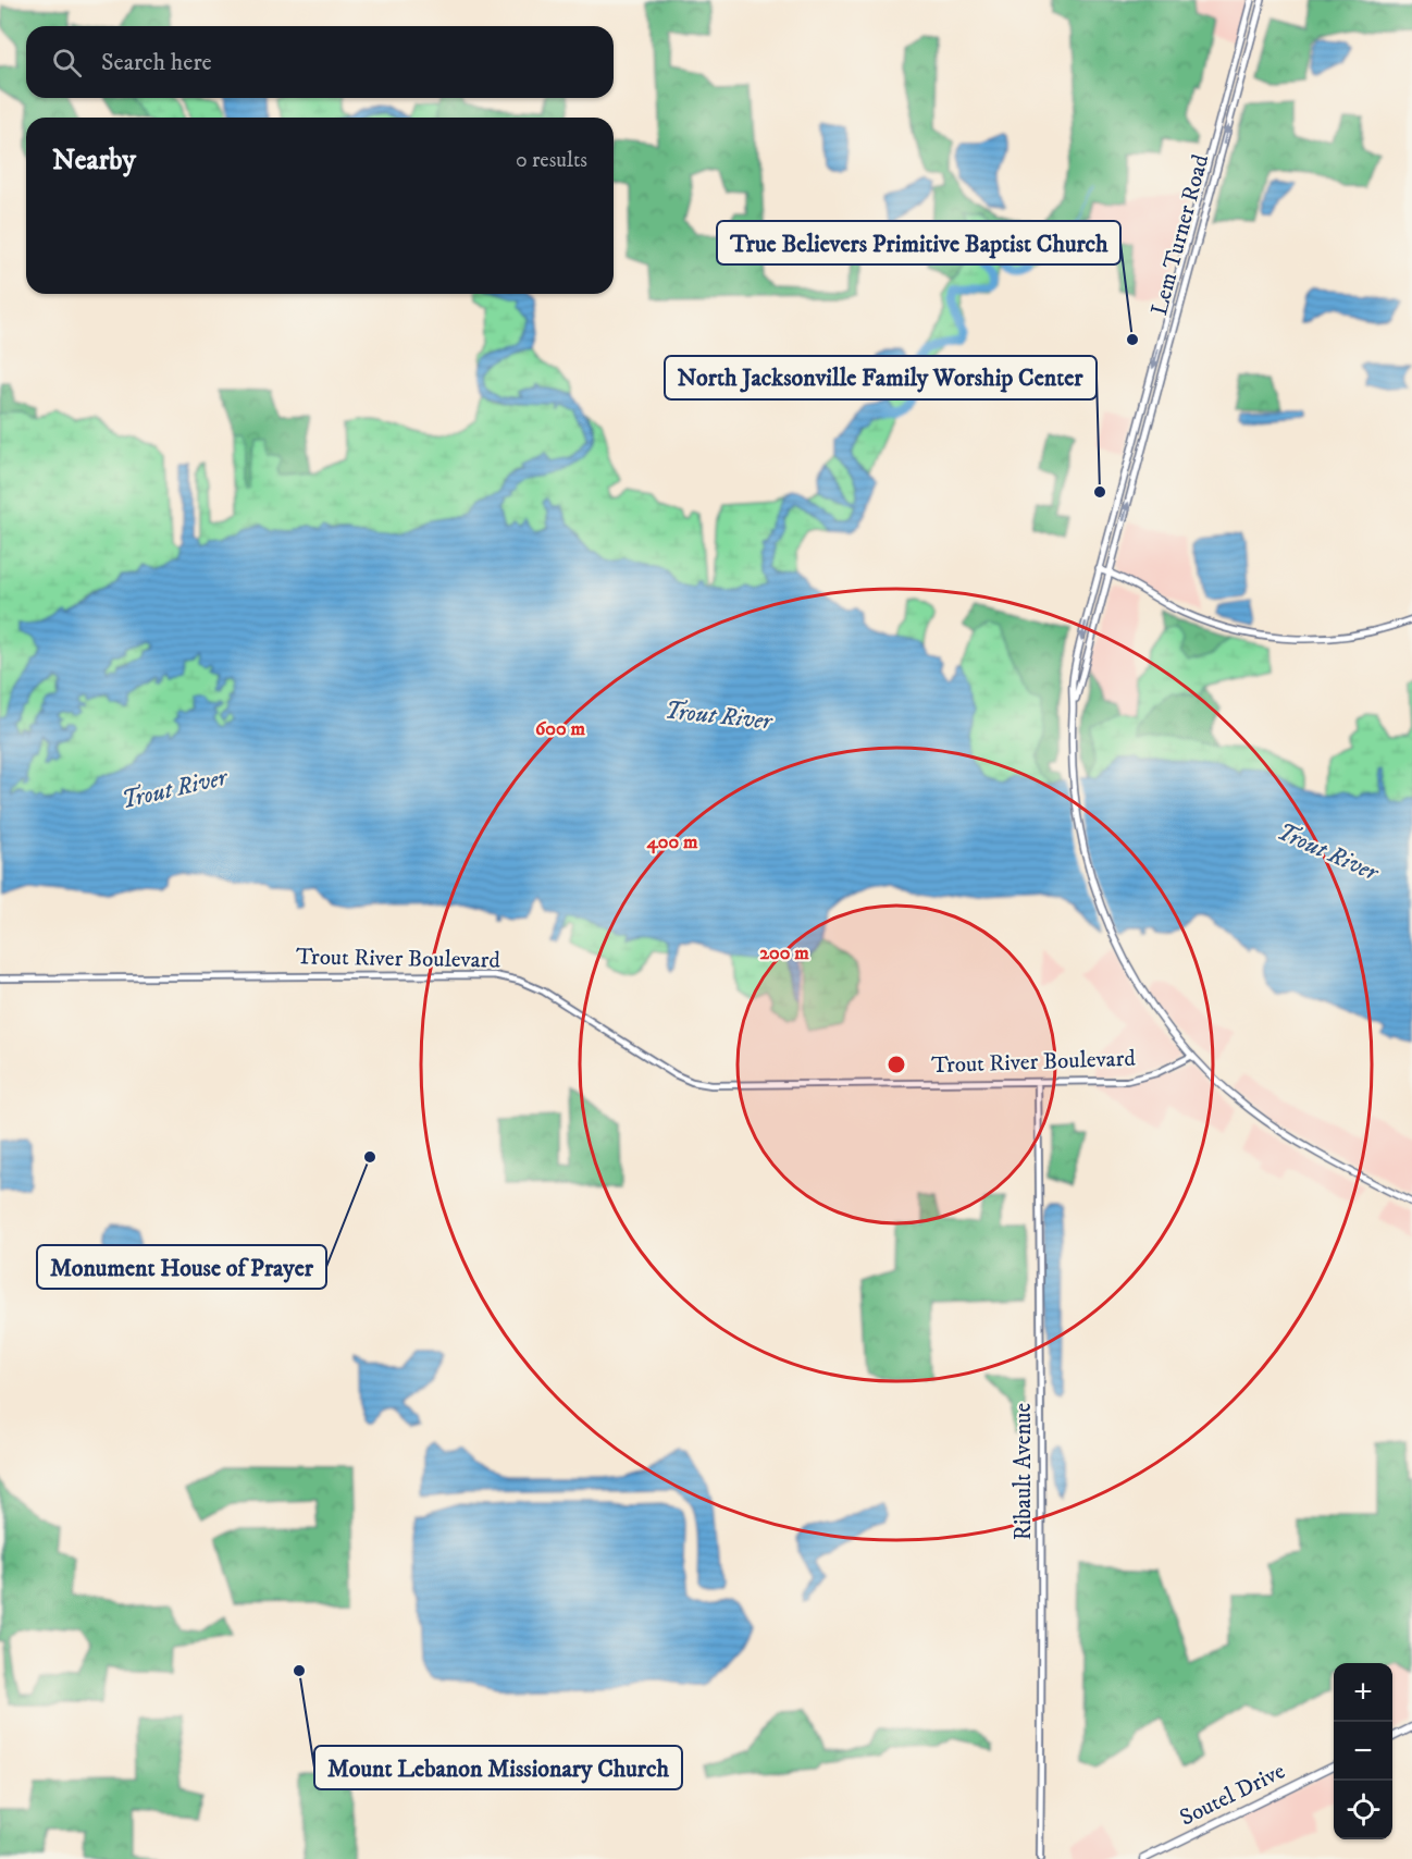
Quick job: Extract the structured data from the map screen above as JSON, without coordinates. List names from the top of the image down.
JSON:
{
  "streets": {
    "main road": ["Lem Turner Road", "Soutel Drive"],
    "street": ["Trout River Boulevard", "Ribault Avenue"]
  },
  "crossings": [
    ["Lem Turner Road", "Trout River Boulevard"],
    ["Trout River Boulevard", "Ribault Avenue"]
  ],
  "water": ["Trout River"],
  "places": [
    "True Believers Primitive Baptist Church",
    "North Jacksonville Family Worship Center",
    "Monument House of Prayer",
    "Mount Lebanon Missionary Church"
  ],
  "page": {
    "search": "Search here",
    "heading": ["Nearby", "0 results"],
    "map_buttons": ["+", "−"]
  },
  "rings": ["600 m", "400 m", "200 m"]
}
